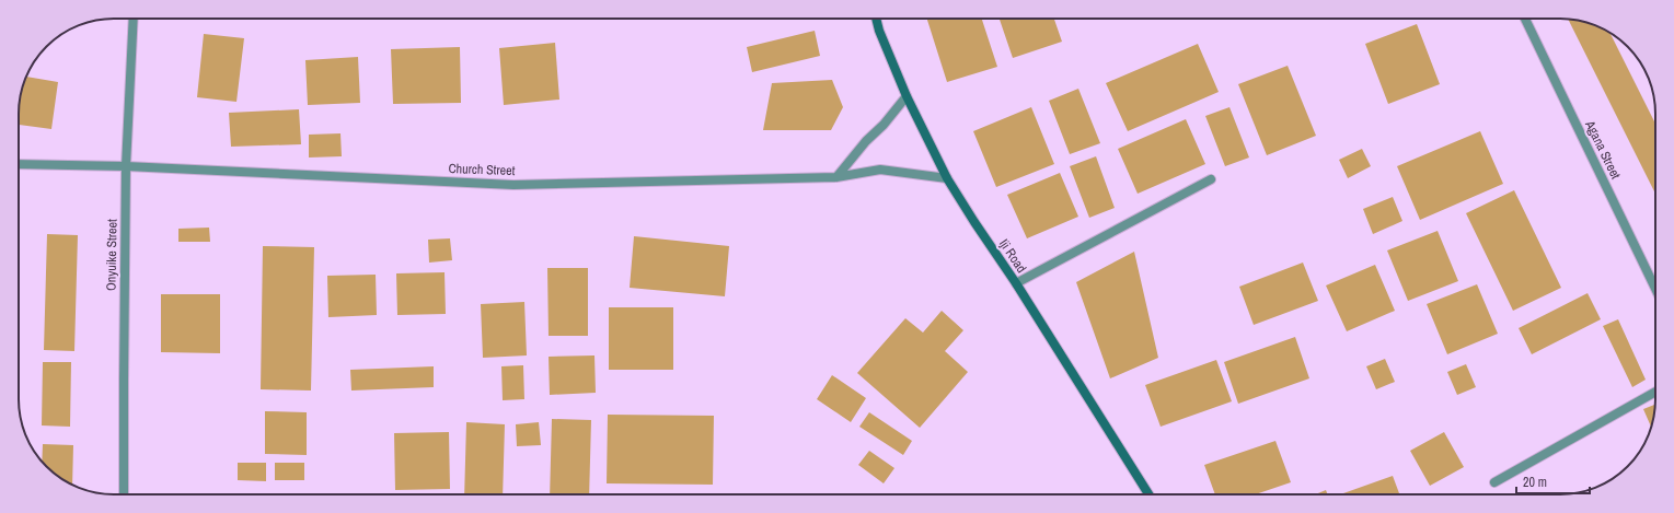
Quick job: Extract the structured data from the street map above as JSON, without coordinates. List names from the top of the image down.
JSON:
{
  "streets": {
    "street": [
      "Agana Street",
      "Church Street",
      "Onyuike Street",
      "Iji Road"
    ]
  },
  "crossings": [
    ["Church Street", "Onyuike Street"],
    ["Church Street", "Iji Road"]
  ],
  "scale_bar": "20 m"
}
